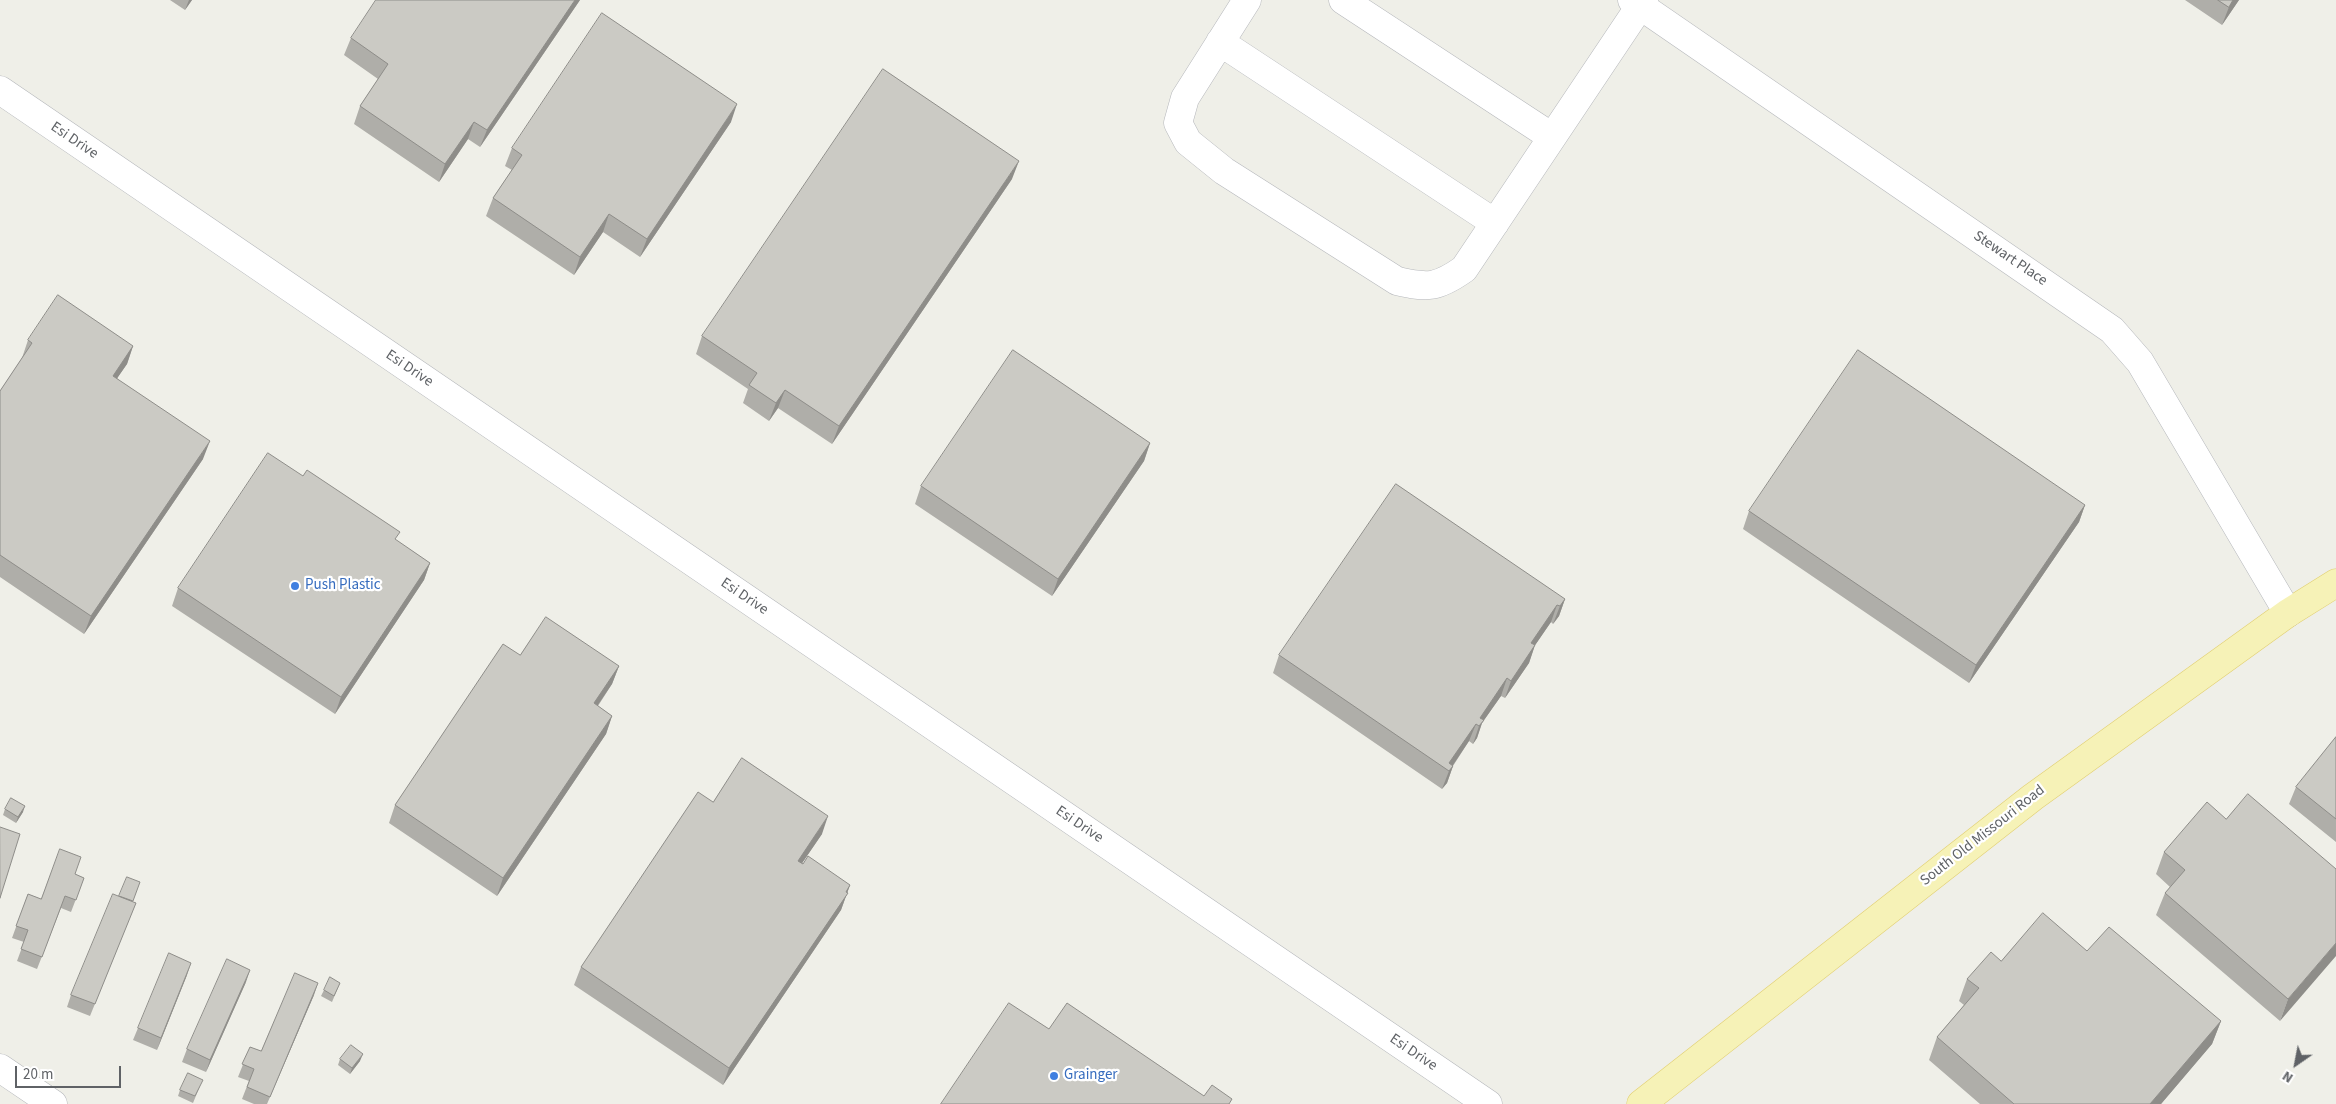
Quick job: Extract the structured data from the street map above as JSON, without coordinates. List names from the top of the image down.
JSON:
{
  "streets": {
    "main road": ["South Old Missouri Road"],
    "street": ["Esi Drive", "Stewart Place"]
  },
  "crossings": [
    ["Stewart Place", "South Old Missouri Road"]
  ],
  "places": ["Push Plastic", "Grainger"],
  "scale_bar": "20 m",
  "north": "bottom left"
}
